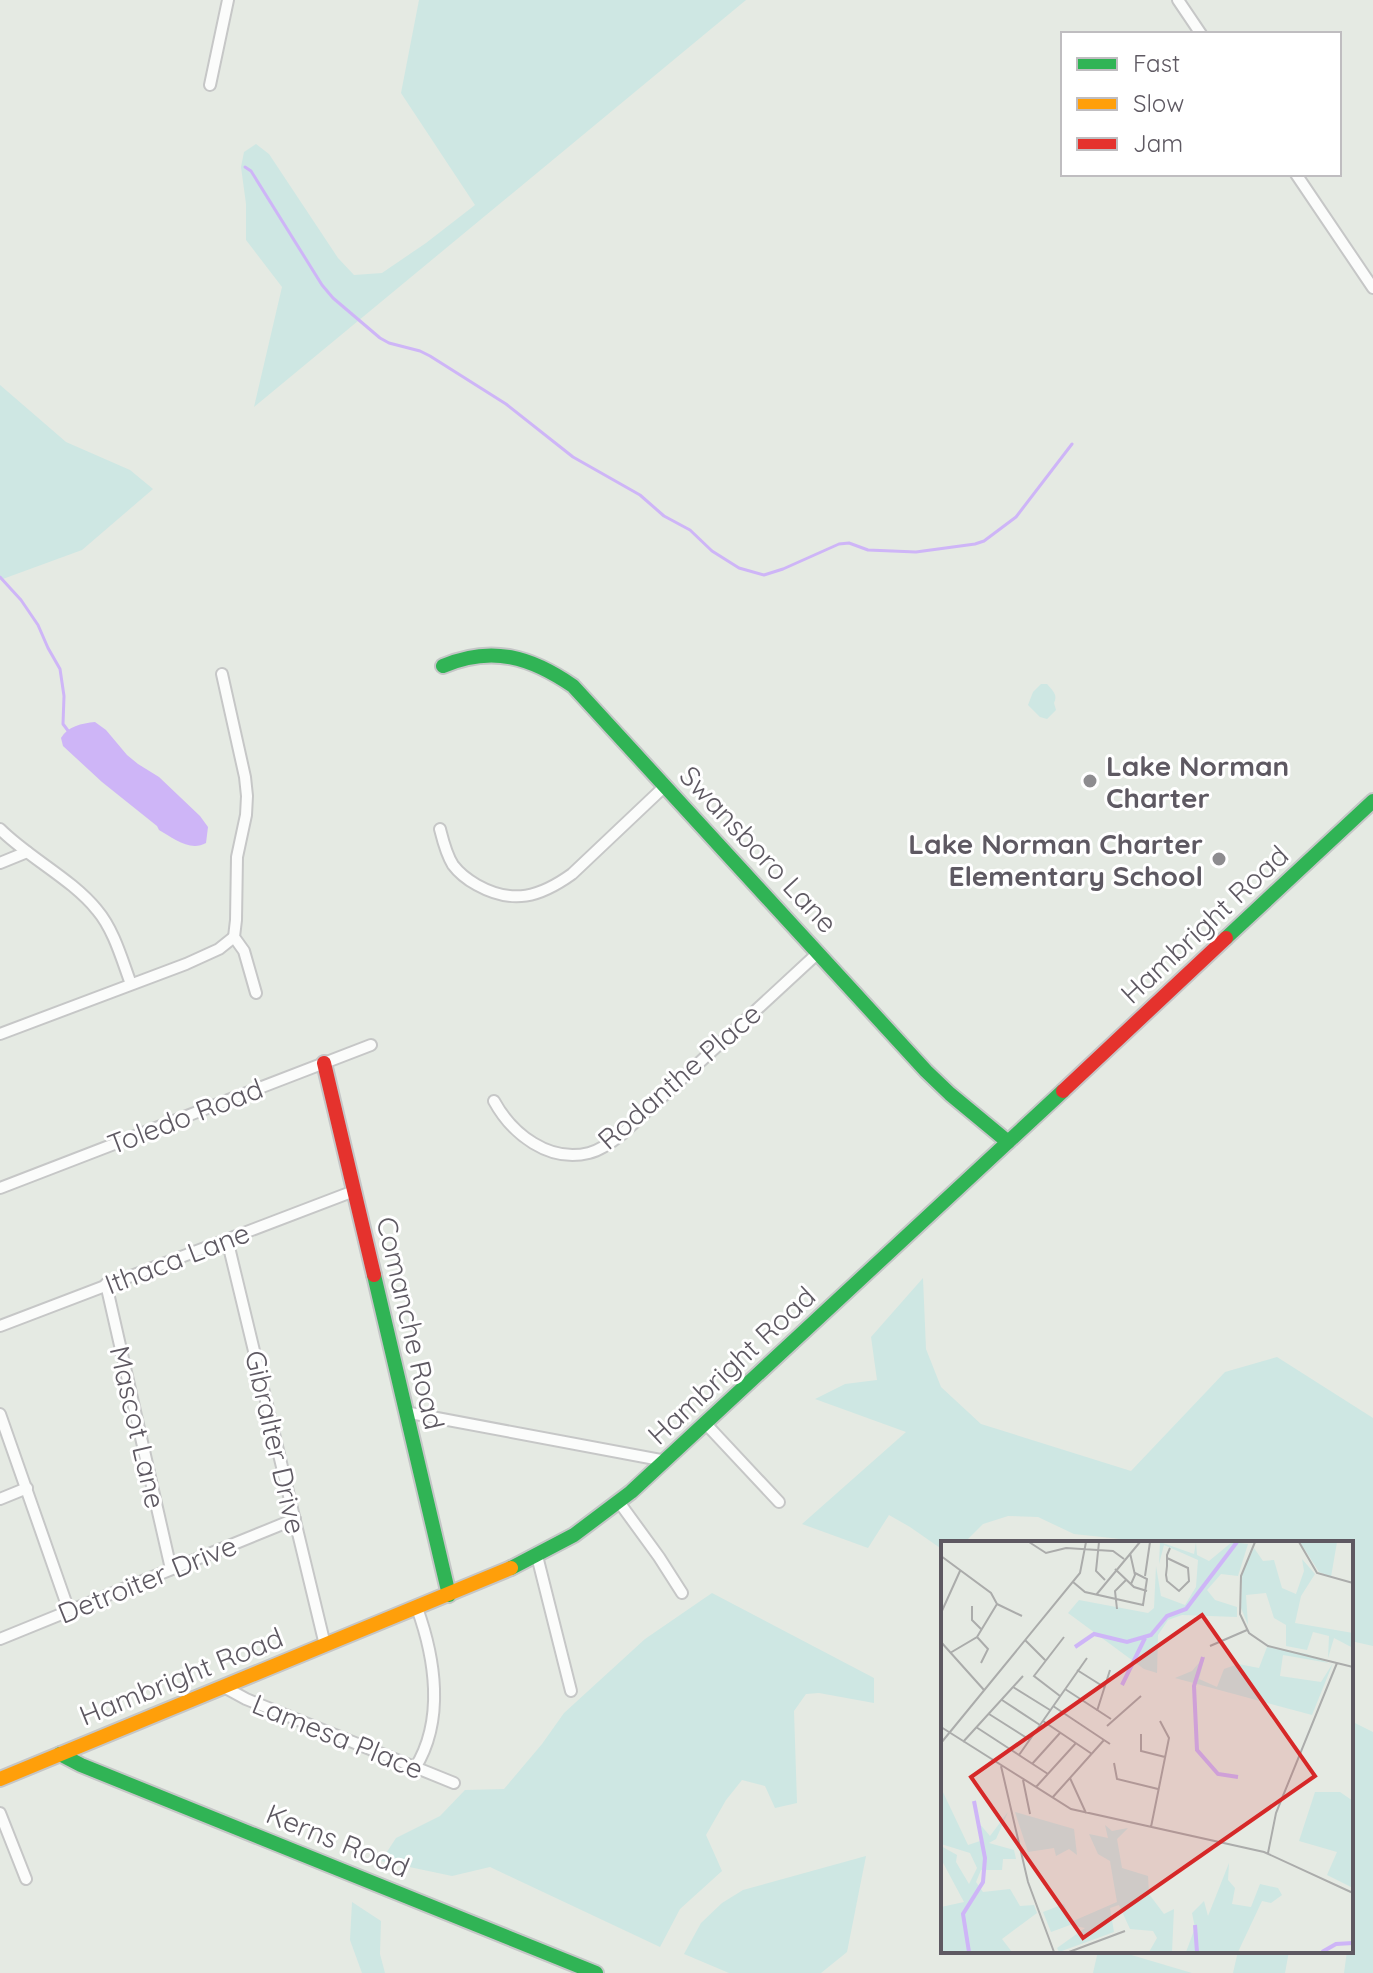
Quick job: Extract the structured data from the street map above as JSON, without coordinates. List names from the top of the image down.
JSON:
{
  "streets": {
    "street": [
      "Swansboro Lane",
      "Hambright Road",
      "Rodanthe Place",
      "Toledo Road",
      "Ithaca Lane",
      "Comanche Road",
      "Mascot Lane",
      "Gibralter Drive",
      "Detroiter Drive",
      "Lamesa Place",
      "Kerns Road"
    ]
  },
  "crossings": [
    ["Swansboro Lane", "Hambright Road"],
    ["Swansboro Lane", "Rodanthe Place"],
    ["Hambright Road", "Comanche Road"],
    ["Hambright Road", "Gibralter Drive"],
    ["Hambright Road", "Lamesa Place"],
    ["Hambright Road", "Kerns Road"],
    ["Toledo Road", "Comanche Road"],
    ["Ithaca Lane", "Comanche Road"],
    ["Ithaca Lane", "Mascot Lane"],
    ["Ithaca Lane", "Gibralter Drive"],
    ["Mascot Lane", "Detroiter Drive"],
    ["Gibralter Drive", "Detroiter Drive"]
  ],
  "places": ["Lake Norman Charter", "Lake Norman Charter Elementary School"],
  "legend": ["Fast", "Slow", "Jam"]
}
